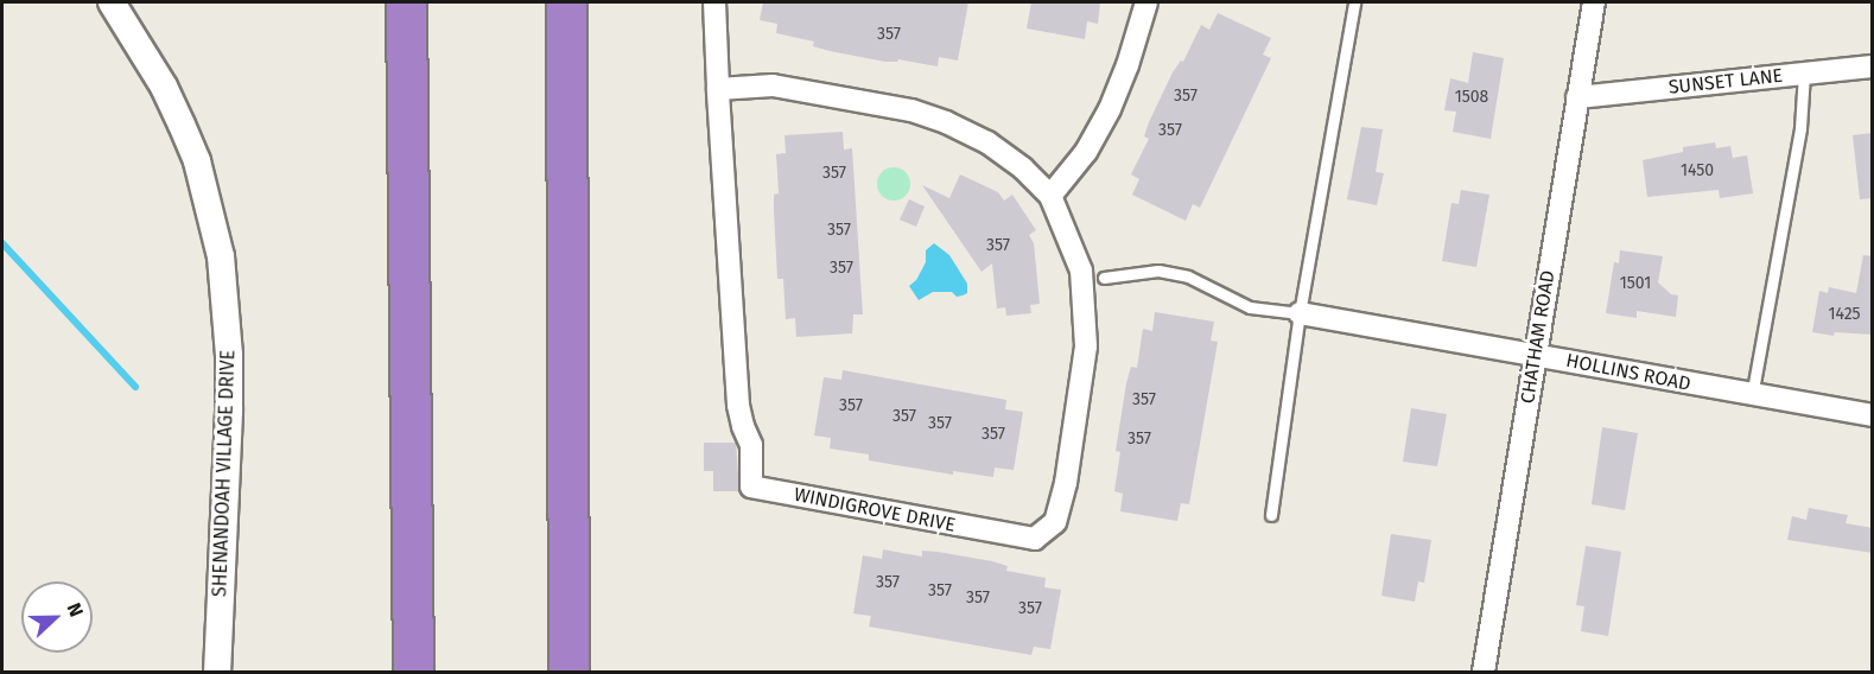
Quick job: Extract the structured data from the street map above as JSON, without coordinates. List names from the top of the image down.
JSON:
{
  "streets": {
    "street": [
      "SUNSET LANE",
      "CHATHAM ROAD",
      "HOLLINS ROAD",
      "SHENANDOAH VILLAGE DRIVE",
      "WINDIGROVE DRIVE"
    ]
  },
  "crossings": [
    ["SUNSET LANE", "CHATHAM ROAD"],
    ["CHATHAM ROAD", "HOLLINS ROAD"]
  ],
  "house_numbers": [
    "357",
    "357",
    "1508",
    "357",
    "1450",
    "357",
    "357",
    "357",
    "357",
    "1501",
    "1425",
    "357",
    "357",
    "357",
    "357",
    "357",
    "357",
    "357",
    "357",
    "357",
    "357"
  ],
  "north": "right"
}
